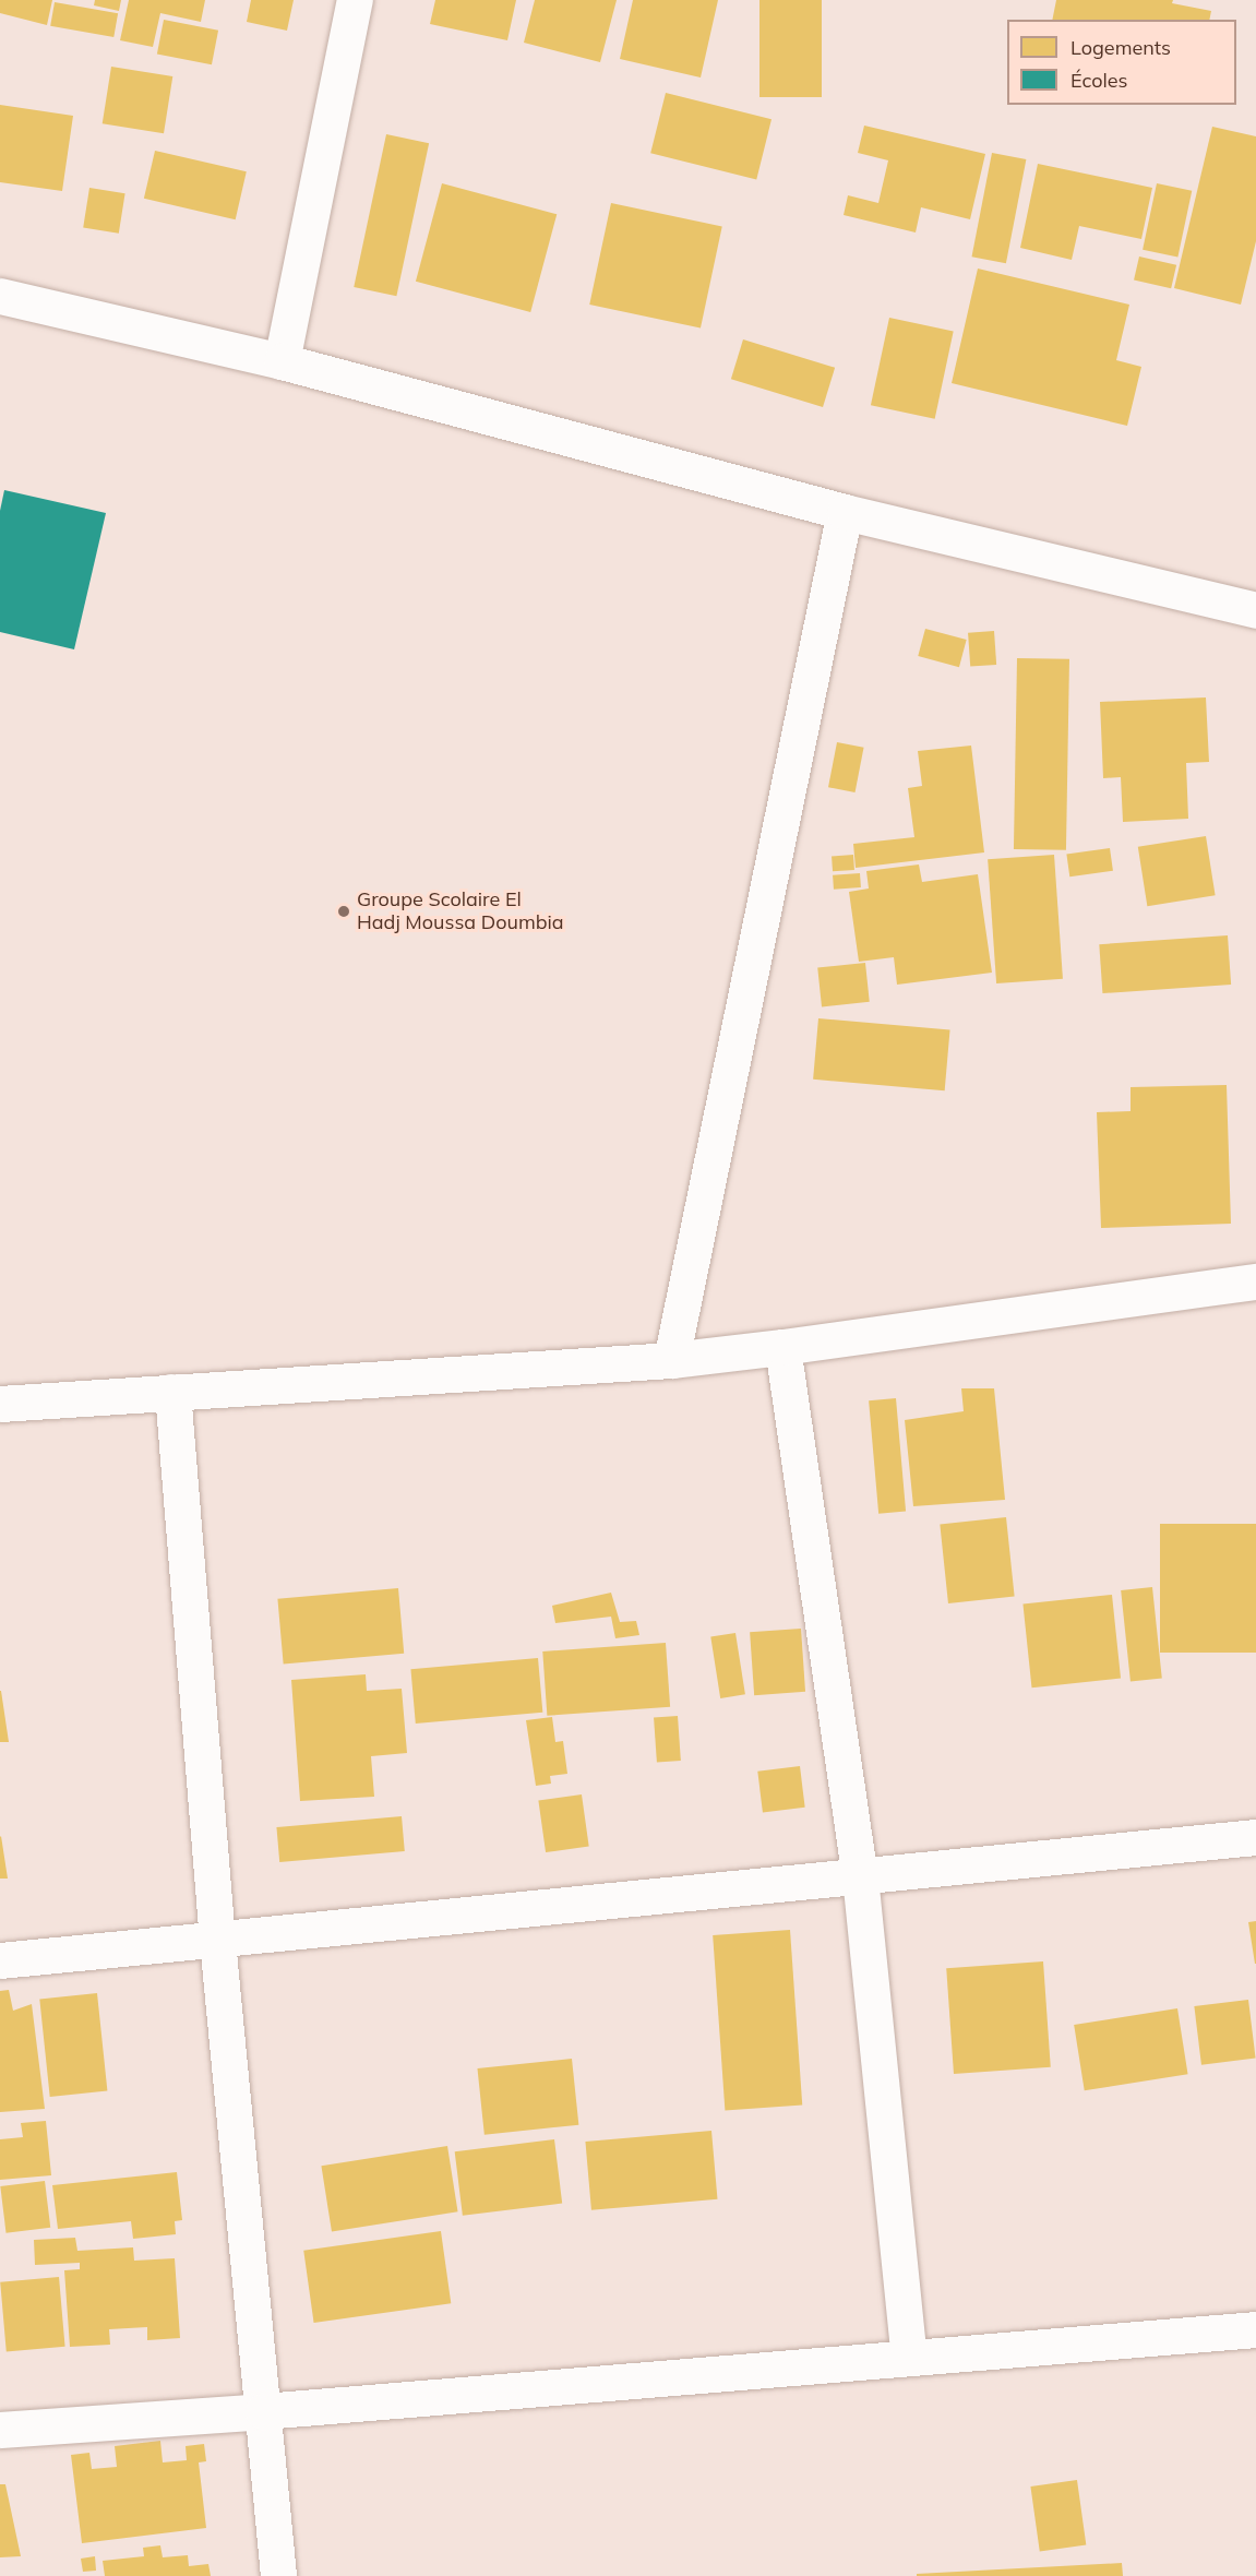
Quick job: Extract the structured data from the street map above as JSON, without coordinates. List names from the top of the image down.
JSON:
{
  "places": ["Groupe Scolaire El Hadj Moussa Doumbia"],
  "legend": ["Logements", "Écoles"]
}
